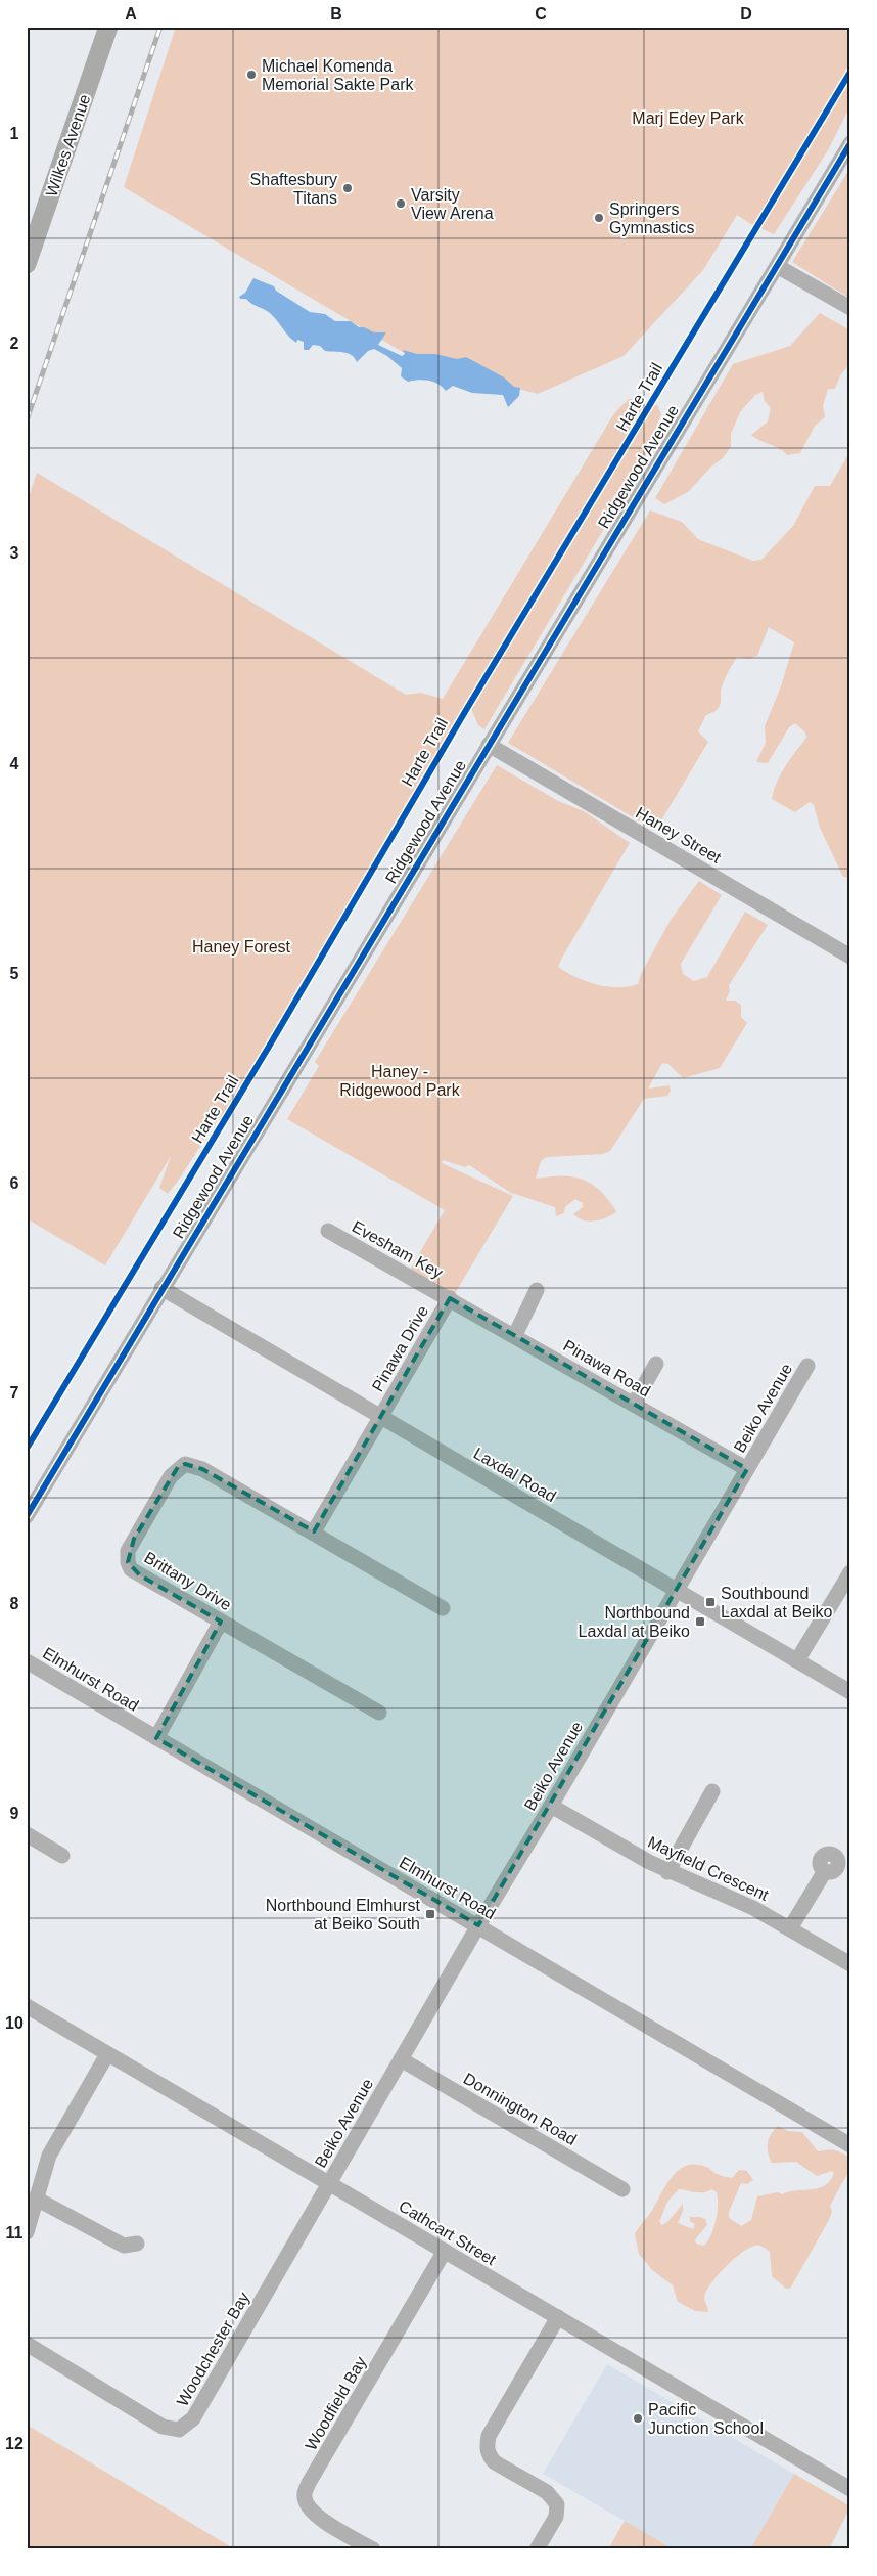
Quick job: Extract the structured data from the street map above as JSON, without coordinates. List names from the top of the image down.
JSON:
{
  "streets": {
    "main road": ["Wilkes Avenue"],
    "street": [
      "Ridgewood Avenue",
      "Haney Street",
      "Evesham Key",
      "Pinawa Drive",
      "Pinawa Road",
      "Beiko Avenue",
      "Laxdal Road",
      "Brittany Drive",
      "Elmhurst Road",
      "Mayfield Crescent",
      "Donnington Road",
      "Cathcart Street",
      "Woodchester Bay",
      "Woodfield Bay"
    ],
    "cycle path": ["Harte Trail"]
  },
  "crossings": [
    ["Ridgewood Avenue", "Haney Street"],
    ["Ridgewood Avenue", "Laxdal Road"],
    ["Evesham Key", "Pinawa Drive"],
    ["Evesham Key", "Pinawa Road"],
    ["Pinawa Drive", "Pinawa Road"],
    ["Pinawa Drive", "Laxdal Road"],
    ["Pinawa Road", "Beiko Avenue"],
    ["Beiko Avenue", "Laxdal Road"],
    ["Beiko Avenue", "Elmhurst Road"],
    ["Beiko Avenue", "Mayfield Crescent"],
    ["Beiko Avenue", "Donnington Road"],
    ["Beiko Avenue", "Cathcart Street"],
    ["Beiko Avenue", "Woodchester Bay"],
    ["Cathcart Street", "Woodchester Bay"],
    ["Cathcart Street", "Woodfield Bay"]
  ],
  "parks": ["Marj Edey Park", "Haney Forest", "Haney - Ridgewood Park"],
  "places": {
    "other": [
      "Michael Komenda Memorial Sakte Park",
      "Shaftesbury Titans",
      "Varsity View Arena",
      "Springers Gymnastics",
      "Pacific Junction School"
    ],
    "transit": ["Southbound Laxdal at Beiko", "Northbound Laxdal at Beiko", "Northbound Elmhurst at Beiko South"]
  },
  "grid": {
    "columns": [
      "A",
      "B",
      "C",
      "D"
    ],
    "rows": [
      "1",
      "2",
      "3",
      "4",
      "5",
      "6",
      "7",
      "8",
      "9",
      "10",
      "11",
      "12"
    ]
  }
}
